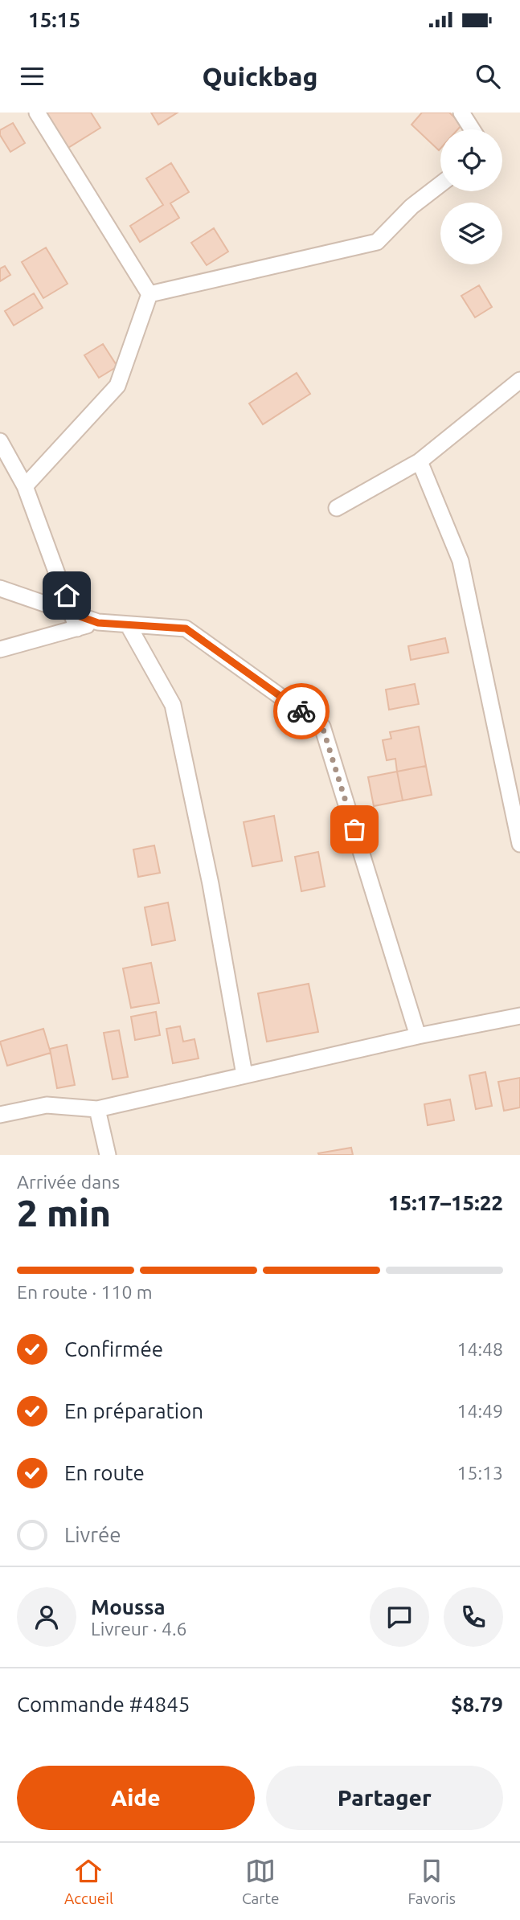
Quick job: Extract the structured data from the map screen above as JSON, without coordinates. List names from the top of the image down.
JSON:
{
  "page": {
    "status": "15:15",
    "header": "Quickbag",
    "heading": ["2 min", "Arrivée dans", "15:17–15:22"],
    "panel": [
      "Moussa",
      "Livreur · 4.6",
      "Commande #4845",
      "$8.79"
    ],
    "bar": "En route · 110 m",
    "list": [
      ["Confirmée", "14:48"],
      ["En préparation", "14:49"],
      ["En route", "15:13"],
      "Livrée"
    ],
    "buttons": ["Aide", "Partager"],
    "tabs": ["Accueil", "Carte", "Favoris"]
  }
}
